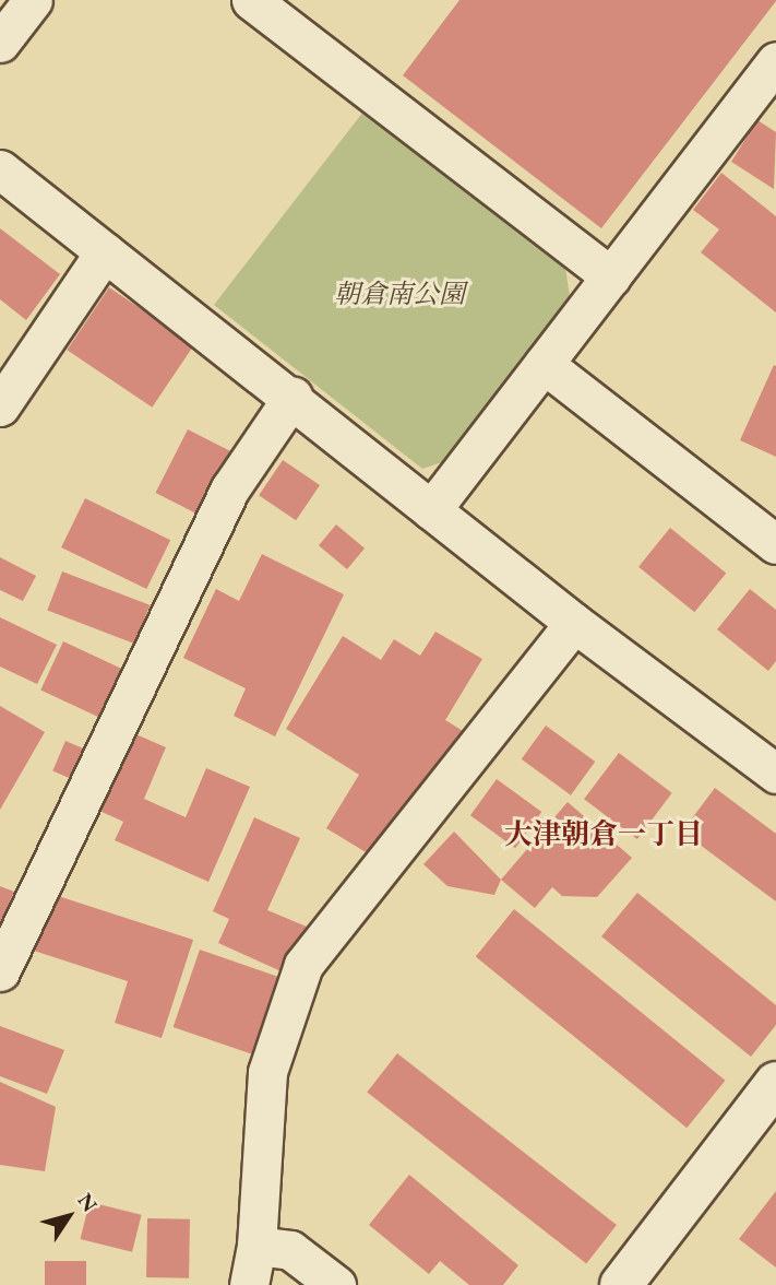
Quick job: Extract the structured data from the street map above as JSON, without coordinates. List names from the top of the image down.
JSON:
{
  "districts": ["大津朝倉一丁目"],
  "parks": ["朝倉南公園"],
  "north": "top right"
}
